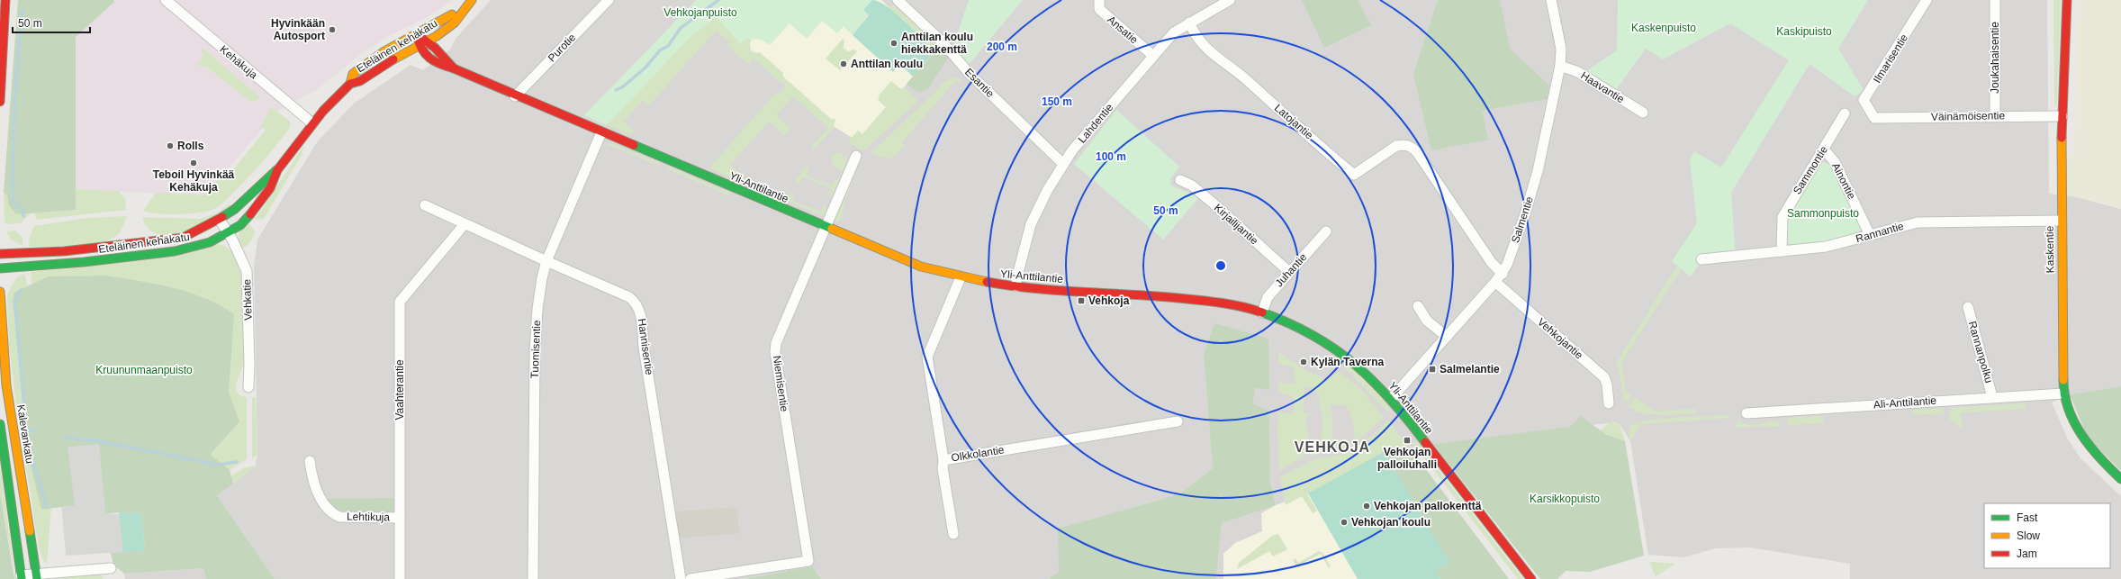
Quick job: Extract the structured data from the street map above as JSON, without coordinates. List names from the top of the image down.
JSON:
{
  "streets": {
    "street": [
      "Ansatie",
      "Eteläinen kehäkatu",
      "Purotie",
      "Joukahaisentie",
      "Ilmarisentie",
      "Kehäkuja",
      "Esantie",
      "Haavantie",
      "Väinämöisentie",
      "Latojantie",
      "Lahdentie",
      "Sammontie",
      "Ainontie",
      "Yli-Anttilantie",
      "Salmentie",
      "Kirjailijantie",
      "Rannantie",
      "Kaskentie",
      "Juhantie",
      "Vehkatie",
      "Vehkojantie",
      "Hannisentie",
      "Tuomisentie",
      "Rannanpolku",
      "Niemisentie",
      "Vaahterantie",
      "Ali-Anttilantie",
      "Kalevankatu",
      "Olkkolantie",
      "Lehtikuja"
    ]
  },
  "crossings": [
    ["Ansatie", "Lahdentie"],
    ["Eteläinen kehäkatu", "Kehäkuja"],
    ["Eteläinen kehäkatu", "Yli-Anttilantie"],
    ["Eteläinen kehäkatu", "Vehkatie"],
    ["Purotie", "Yli-Anttilantie"],
    ["Joukahaisentie", "Väinämöisentie"],
    ["Ilmarisentie", "Väinämöisentie"],
    ["Esantie", "Lahdentie"],
    ["Haavantie", "Salmentie"],
    ["Väinämöisentie", "Kaskentie"],
    ["Latojantie", "Lahdentie"],
    ["Latojantie", "Salmentie"],
    ["Lahdentie", "Yli-Anttilantie"],
    ["Sammontie", "Ainontie"],
    ["Sammontie", "Rannantie"],
    ["Ainontie", "Rannantie"],
    ["Yli-Anttilantie", "Salmentie"],
    ["Yli-Anttilantie", "Juhantie"],
    ["Yli-Anttilantie", "Tuomisentie"],
    ["Yli-Anttilantie", "Niemisentie"],
    ["Yli-Anttilantie", "Olkkolantie"],
    ["Salmentie", "Vehkojantie"],
    ["Kirjailijantie", "Juhantie"],
    ["Rannantie", "Kaskentie"],
    ["Kaskentie", "Ali-Anttilantie"],
    ["Hannisentie", "Tuomisentie"],
    ["Hannisentie", "Vaahterantie"],
    ["Rannanpolku", "Ali-Anttilantie"],
    ["Vaahterantie", "Lehtikuja"]
  ],
  "districts": ["VEHKOJA"],
  "parks": [
    "Vehkojanpuisto",
    "Kaskenpuisto",
    "Kaskipuisto",
    "Sammonpuisto",
    "Kruununmaanpuisto",
    "Karsikkopuisto"
  ],
  "places": {
    "other": [
      "Hyvinkään Autosport",
      "Anttilan koulu hiekkakenttä",
      "Anttilan koulu",
      "Rolls",
      "Teboil Hyvinkää Kehäkuja",
      "Kylän Taverna",
      "Vehkojan pallokenttä",
      "Vehkojan koulu"
    ],
    "transit": ["Vehkoja", "Salmelantie", "Vehkojan palloiluhalli"]
  },
  "legend": ["Fast", "Slow", "Jam"],
  "scale_bar": "50 m",
  "rings": [
    "200 m",
    "150 m",
    "100 m",
    "50 m"
  ]
}
